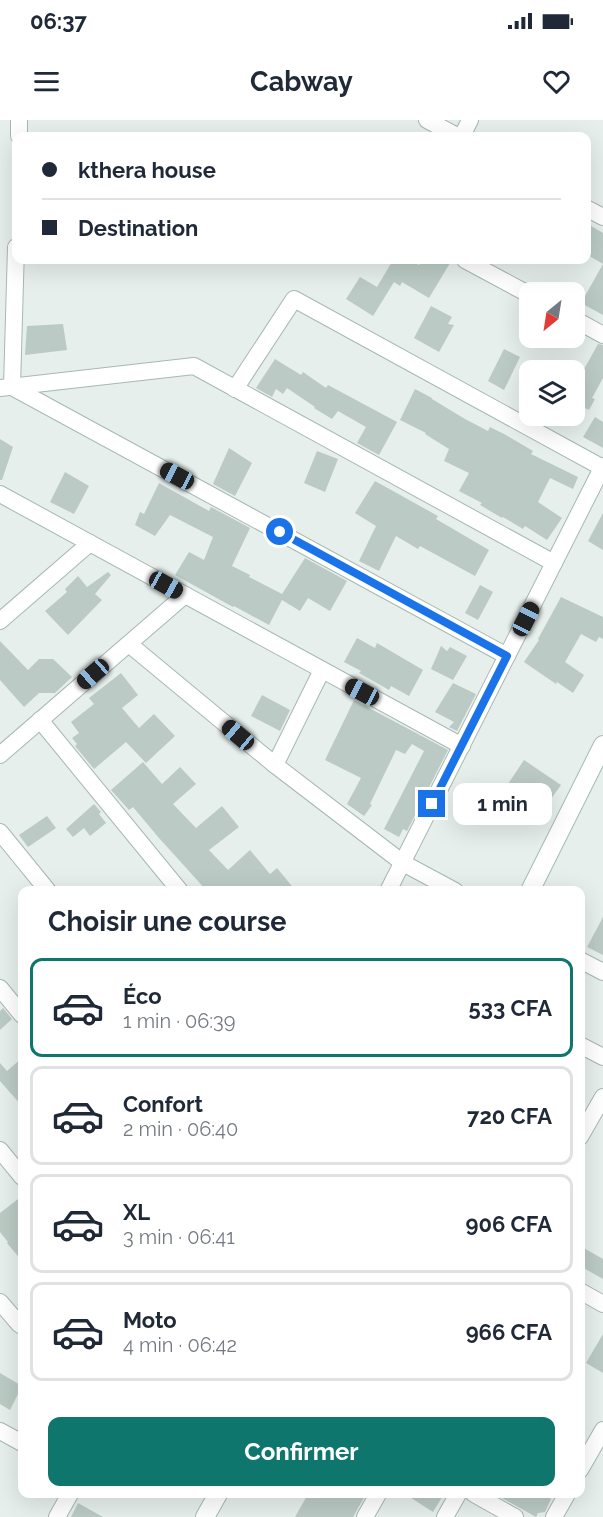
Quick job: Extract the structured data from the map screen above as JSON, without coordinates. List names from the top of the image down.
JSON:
{
  "north": "bottom left",
  "page": {
    "status": "06:37",
    "header": "Cabway",
    "banner": ["kthera house", "Destination"],
    "bubble": "1 min",
    "heading": "Choisir une course",
    "list": [
      {
        "name": "Éco",
        "note": "1 min · 06:39",
        "value": "533 CFA"
      },
      {
        "name": "Confort",
        "note": "2 min · 06:40",
        "value": "720 CFA"
      },
      {
        "name": "XL",
        "note": "3 min · 06:41",
        "value": "906 CFA"
      },
      {
        "name": "Moto",
        "note": "4 min · 06:42",
        "value": "966 CFA"
      }
    ],
    "buttons": "Confirmer"
  }
}
